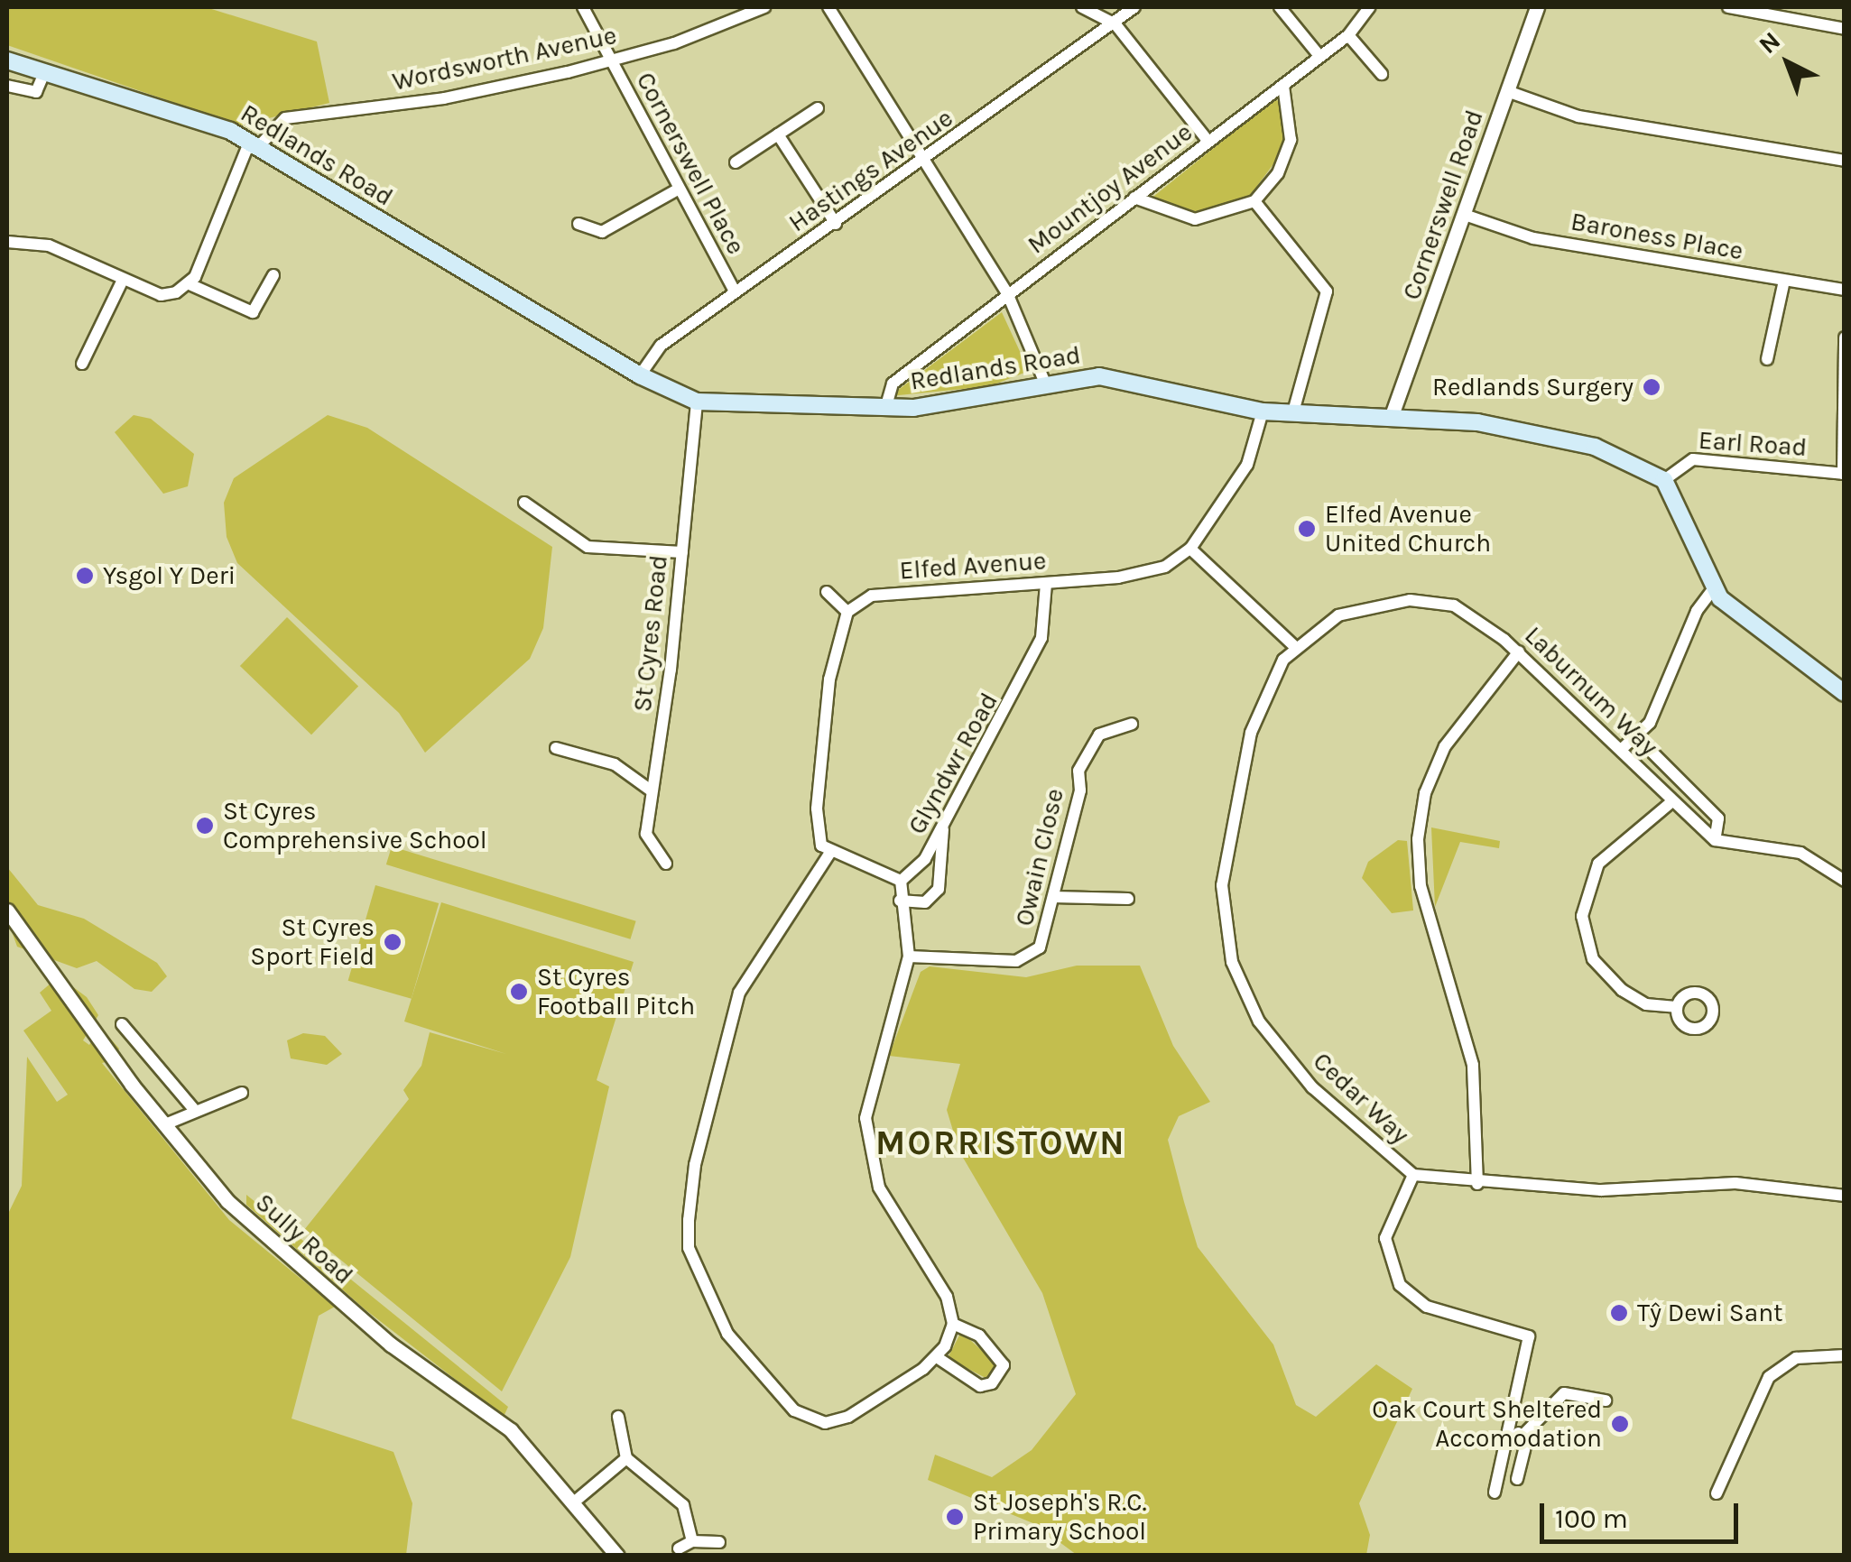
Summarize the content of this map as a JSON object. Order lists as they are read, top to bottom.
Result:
{
  "streets": {
    "main road": ["Redlands Road"],
    "street": [
      "Wordsworth Avenue",
      "Cornerswell Place",
      "Hastings Avenue",
      "Mountjoy Avenue",
      "Cornerswell Road",
      "Baroness Place",
      "Earl Road",
      "Elfed Avenue",
      "St Cyres Road",
      "Laburnum Way",
      "Glyndwr Road",
      "Owain Close",
      "Cedar Way",
      "Sully Road"
    ]
  },
  "crossings": [
    ["Wordsworth Avenue", "Redlands Road"],
    ["Wordsworth Avenue", "Cornerswell Place"],
    ["Redlands Road", "Hastings Avenue"],
    ["Redlands Road", "Mountjoy Avenue"],
    ["Redlands Road", "Cornerswell Road"],
    ["Redlands Road", "Earl Road"],
    ["Redlands Road", "Elfed Avenue"],
    ["Redlands Road", "St Cyres Road"],
    ["Cornerswell Place", "Hastings Avenue"],
    ["Cornerswell Road", "Baroness Place"],
    ["Elfed Avenue", "Glyndwr Road"],
    ["Laburnum Way", "Cedar Way"]
  ],
  "districts": ["MORRISTOWN"],
  "places": [
    "Redlands Surgery",
    "Elfed Avenue United Church",
    "Ysgol Y Deri",
    "St Cyres Comprehensive School",
    "St Cyres Sport Field",
    "St Cyres Football Pitch",
    "Tŷ Dewi Sant",
    "Oak Court Sheltered Accomodation",
    "St Joseph's R.C. Primary School"
  ],
  "scale_bar": "100 m",
  "north": "top left"
}
